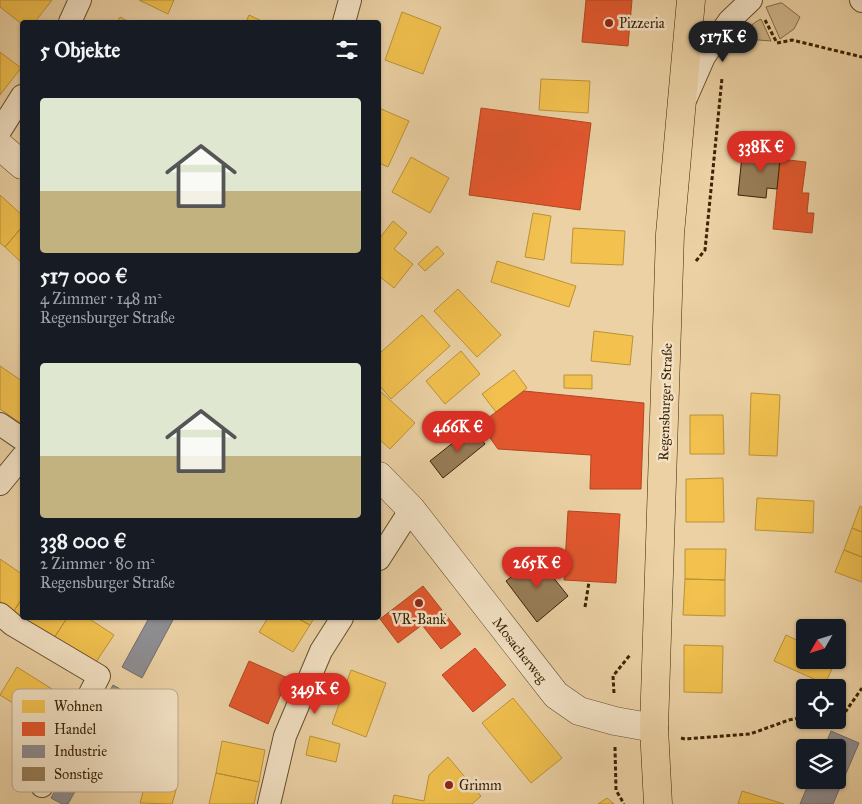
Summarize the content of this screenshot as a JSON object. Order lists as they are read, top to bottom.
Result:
{
  "streets": {
    "main road": ["Regensburger Straße"],
    "street": ["Mosacherweg"]
  },
  "crossings": [
    ["Regensburger Straße", "Mosacherweg"]
  ],
  "places": ["Pizzeria", "VR-Bank", "Grimm"],
  "legend": [
    "Wohnen",
    "Handel",
    "Industrie",
    "Sonstige"
  ],
  "north": "bottom left",
  "page": {
    "heading": "5 Objekte",
    "price": [
      "517K €",
      "338K €",
      "466K €",
      "265K €",
      "349K €"
    ],
    "list": [
      {
        "name": "517 000 €",
        "note": "4 Zimmer · 148 m² · Regensburger Straße"
      },
      {
        "name": "338 000 €",
        "note": "2 Zimmer · 80 m² · Regensburger Straße"
      }
    ]
  }
}
